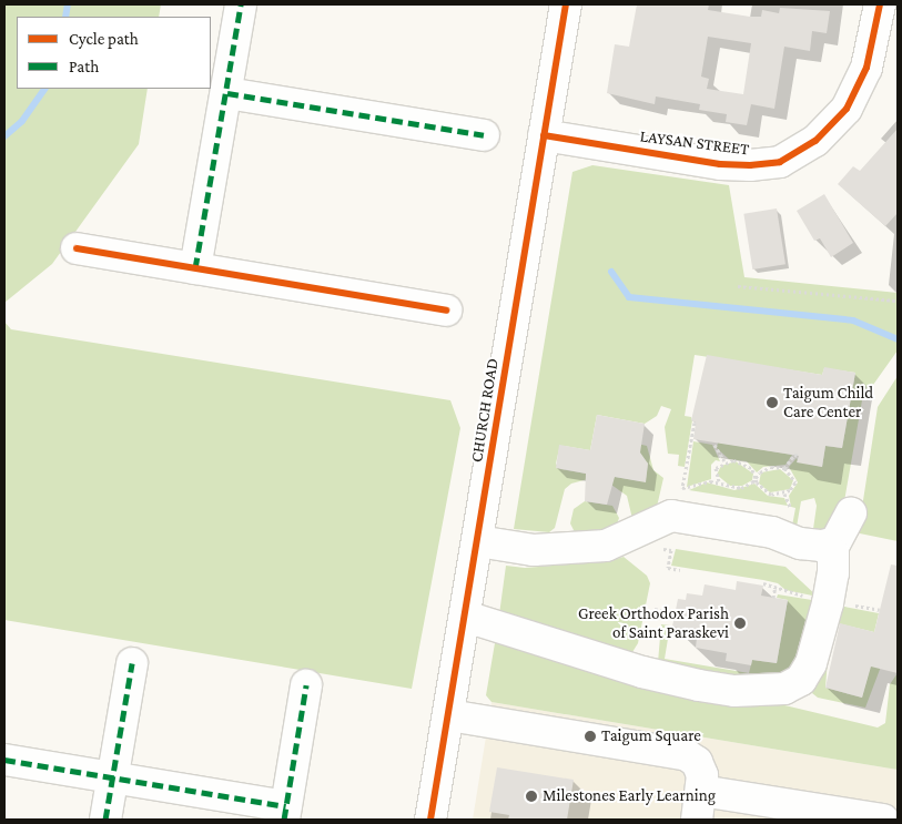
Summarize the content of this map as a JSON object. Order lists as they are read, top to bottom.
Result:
{
  "streets": {
    "street": ["LAYSAN STREET", "CHURCH ROAD"]
  },
  "crossings": [
    ["LAYSAN STREET", "CHURCH ROAD"]
  ],
  "places": [
    "Taigum Child Care Center",
    "Greek Orthodox Parish of Saint Paraskevi",
    "Taigum Square",
    "Milestones Early Learning"
  ],
  "legend": ["Cycle path", "Path"]
}
